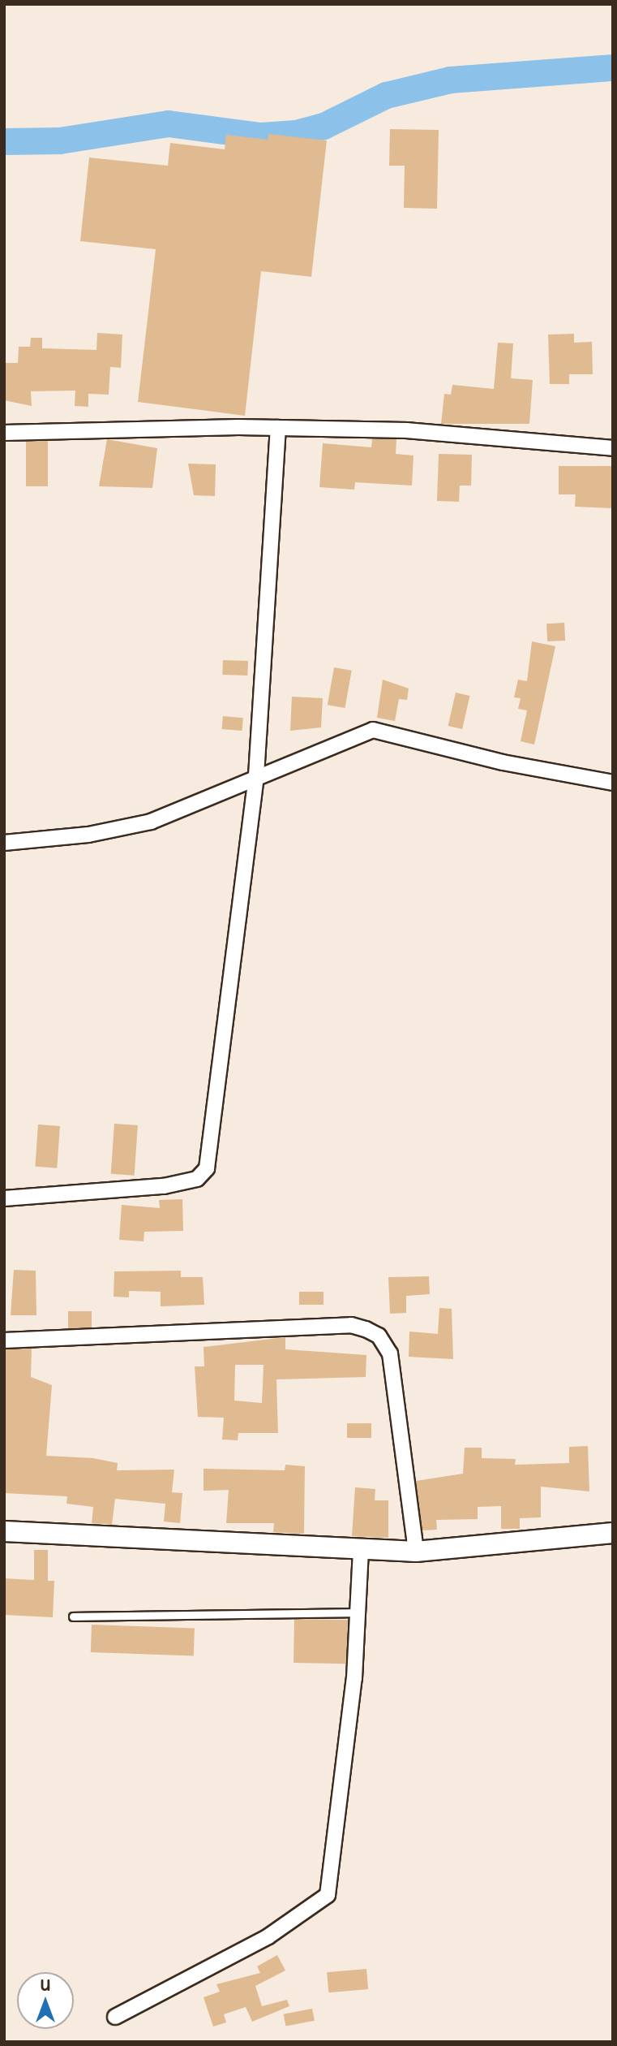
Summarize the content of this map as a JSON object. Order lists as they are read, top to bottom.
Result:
{
  "north": "top"
}
